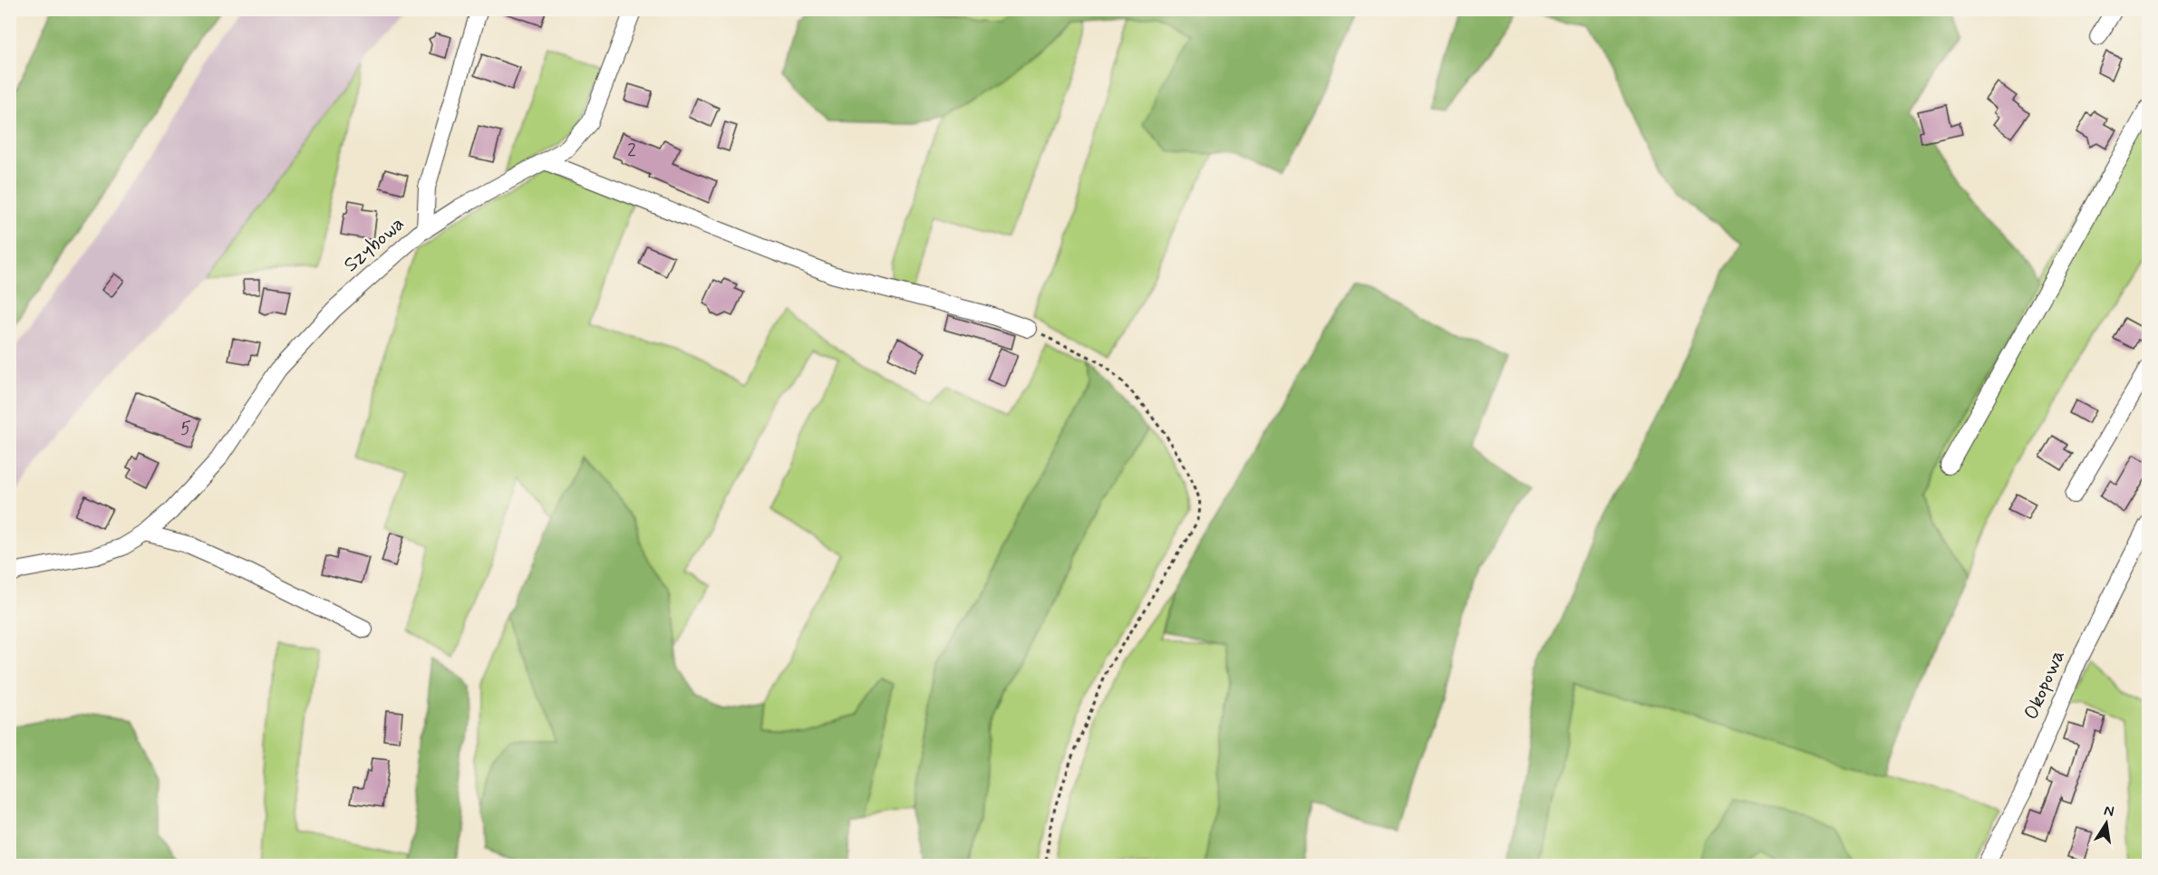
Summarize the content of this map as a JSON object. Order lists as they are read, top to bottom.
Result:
{
  "streets": {
    "street": ["Szybowa", "Okopowa"]
  },
  "house_numbers": ["2", "5"],
  "north": "top"
}
